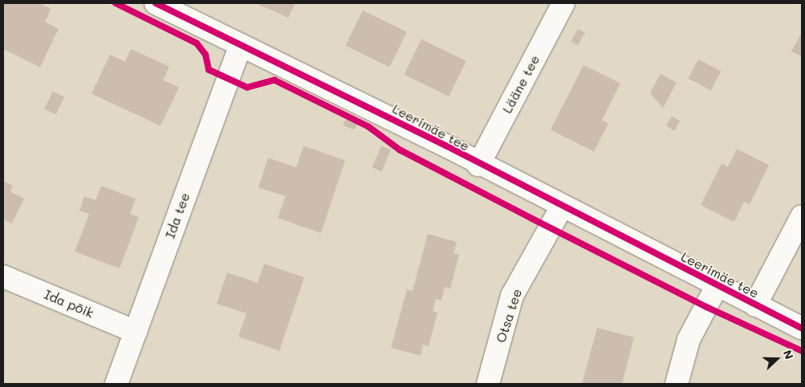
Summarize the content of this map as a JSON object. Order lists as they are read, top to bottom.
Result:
{
  "streets": {
    "street": [
      "Lääne tee",
      "Leerimäe tee",
      "Ida tee",
      "Ida põik",
      "Otsa tee"
    ]
  },
  "crossings": [
    ["Lääne tee", "Leerimäe tee"],
    ["Leerimäe tee", "Ida tee"],
    ["Leerimäe tee", "Otsa tee"],
    ["Ida tee", "Ida põik"]
  ],
  "north": "right"
}
